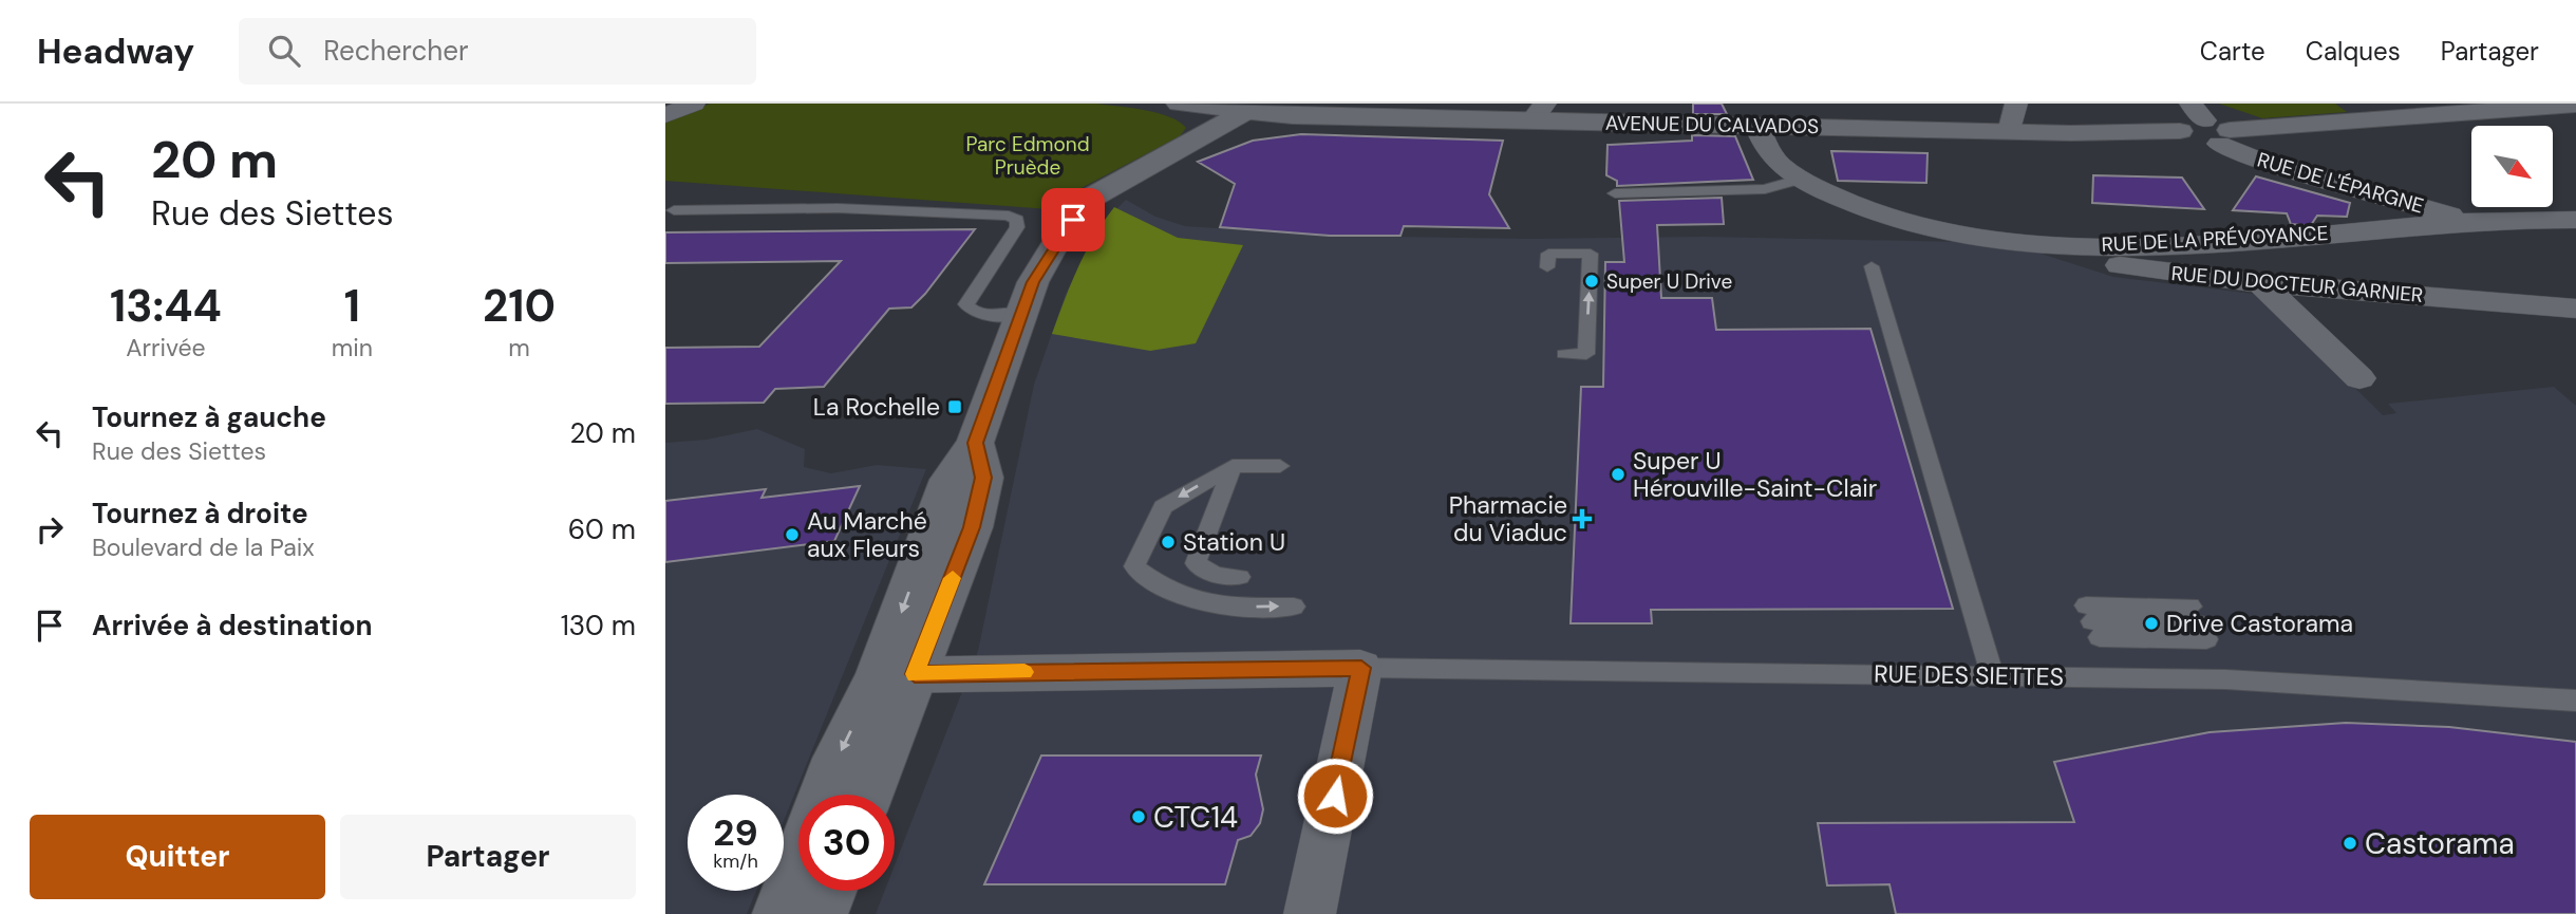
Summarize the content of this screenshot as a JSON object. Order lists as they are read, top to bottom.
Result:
{
  "streets": {
    "street": [
      "AVENUE DU CALVADOS",
      "RUE DE L'ÉPARGNE",
      "RUE DE LA PRÉVOYANCE",
      "RUE DU DOCTEUR GARNIER",
      "RUE DES SIETTES"
    ]
  },
  "crossings": [
    ["AVENUE DU CALVADOS", "RUE DE L'ÉPARGNE"],
    ["AVENUE DU CALVADOS", "RUE DE LA PRÉVOYANCE"],
    ["RUE DE L'ÉPARGNE", "RUE DE LA PRÉVOYANCE"],
    ["RUE DE LA PRÉVOYANCE", "RUE DU DOCTEUR GARNIER"]
  ],
  "parks": ["Parc Edmond Pruède"],
  "places": {
    "other": [
      "Super U Drive",
      "Super U Hérouville-Saint-Clair",
      "Au Marché aux Fleurs",
      "Station U",
      "Drive Castorama",
      "CTC14",
      "Castorama"
    ],
    "transit": ["La Rochelle"],
    "health": ["Pharmacie du Viaduc"]
  },
  "north": "bottom right",
  "page": {
    "header": "Headway",
    "search": "Rechercher",
    "nav": ["Carte", "Calques", "Partager"],
    "turn": ["20 m", "Rue des Siettes"],
    "eta": [
      "13:44",
      "Arrivée",
      "1",
      "min",
      "210",
      "m"
    ],
    "list": [
      {
        "name": "Tournez à gauche",
        "note": "Rue des Siettes",
        "value": "20 m"
      },
      {
        "name": "Tournez à droite",
        "note": "Boulevard de la Paix",
        "value": "60 m"
      },
      {
        "name": "Arrivée à destination",
        "value": "130 m"
      }
    ],
    "speed": "29 km/h",
    "limit": "30",
    "buttons": ["Quitter", "Partager"]
  }
}
